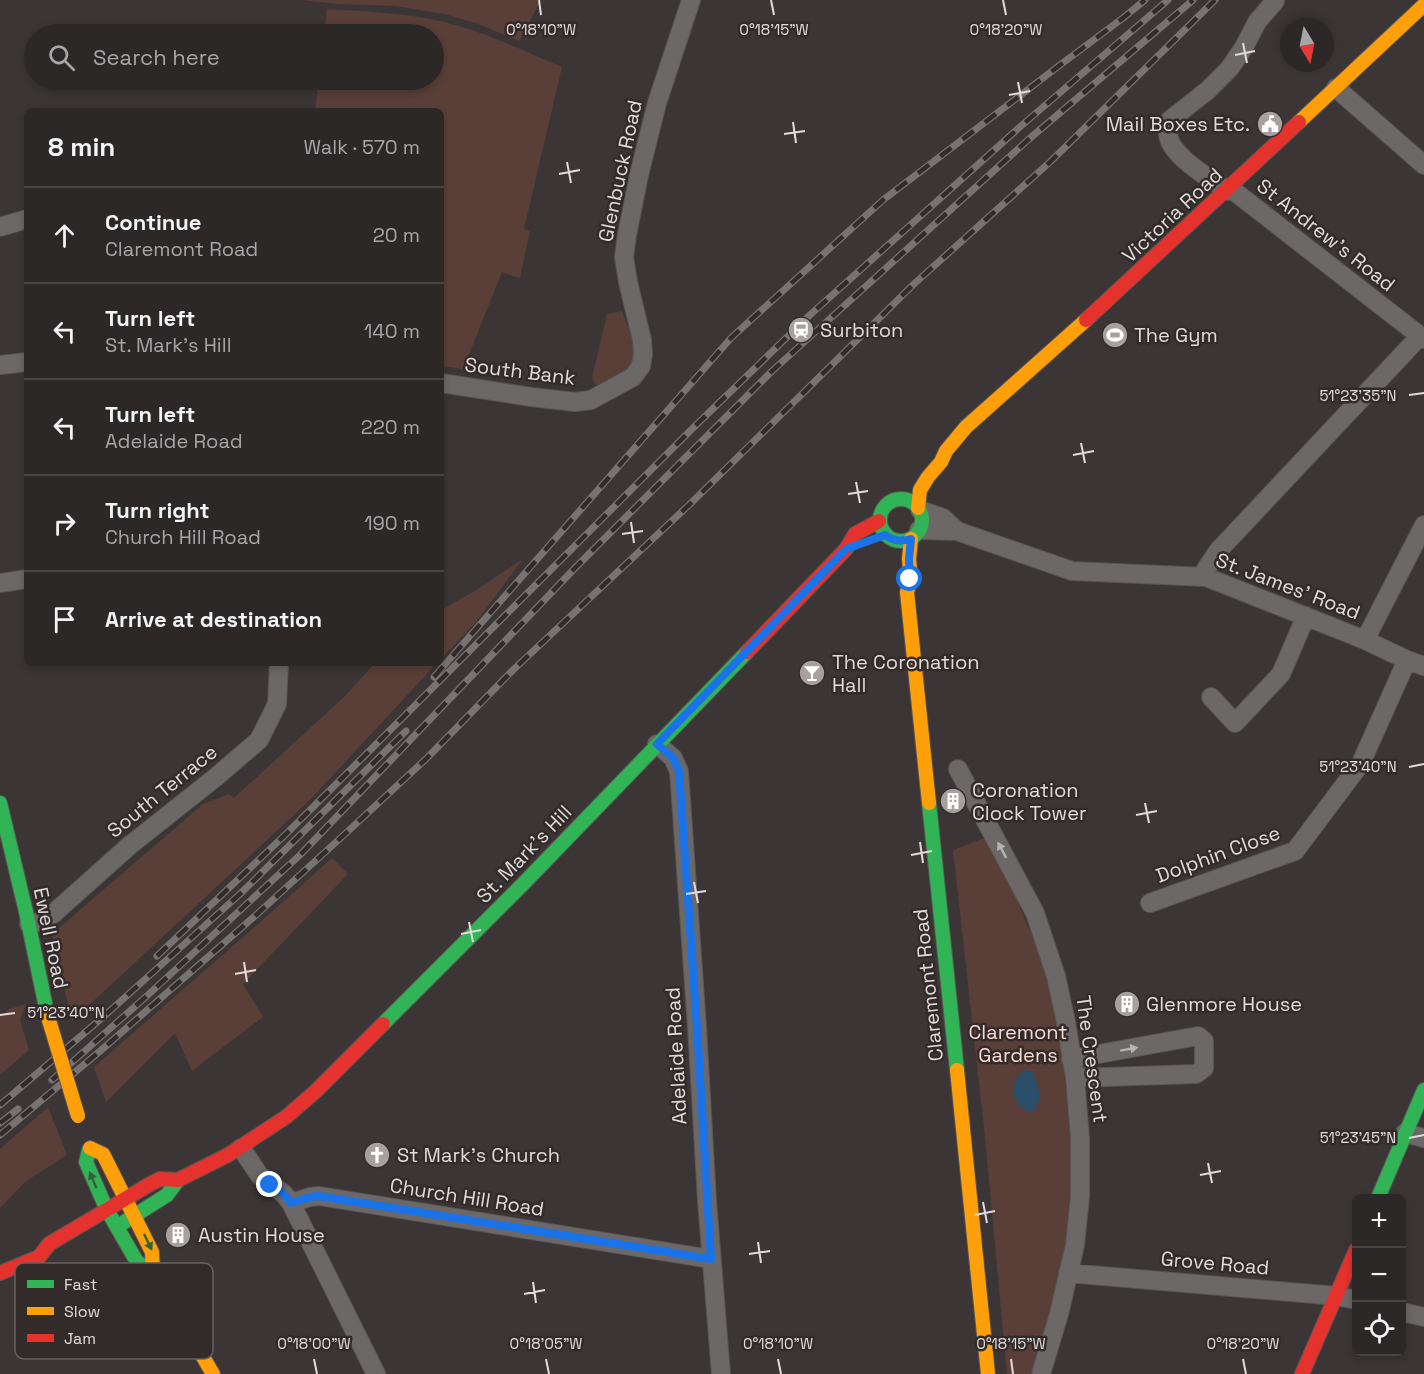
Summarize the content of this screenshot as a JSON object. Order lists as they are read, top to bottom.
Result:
{
  "streets": {
    "main road": [
      "Victoria Road",
      "St. Mark's Hill",
      "Ewell Road",
      "Claremont Road"
    ],
    "street": [
      "Glenbuck Road",
      "St Andrew's Road",
      "South Bank",
      "St. James' Road",
      "South Terrace",
      "Dolphin Close",
      "Adelaide Road",
      "The Crescent",
      "Church Hill Road",
      "Grove Road"
    ]
  },
  "crossings": [
    ["Glenbuck Road", "South Bank"],
    ["Victoria Road", "St Andrew's Road"],
    ["Victoria Road", "St. James' Road"],
    ["Victoria Road", "St. Mark's Hill"],
    ["Victoria Road", "Claremont Road"],
    ["St. James' Road", "St. Mark's Hill"],
    ["St. James' Road", "Dolphin Close"],
    ["St. James' Road", "Claremont Road"],
    ["South Terrace", "Ewell Road"],
    ["St. Mark's Hill", "Ewell Road"],
    ["St. Mark's Hill", "Claremont Road"],
    ["St. Mark's Hill", "Adelaide Road"],
    ["Adelaide Road", "Church Hill Road"],
    ["The Crescent", "Grove Road"]
  ],
  "one_way": ["The Crescent"],
  "parks": ["Claremont Gardens"],
  "places": {
    "public building": ["Mail Boxes Etc."],
    "station": ["Surbiton"],
    "sports": ["The Gym"],
    "bar": ["The Coronation Hall"],
    "building": ["Coronation Clock Tower", "Glenmore House", "Austin House"],
    "church": ["St Mark's Church"]
  },
  "legend": ["Fast", "Slow", "Jam"],
  "north": "bottom",
  "page": {
    "search": "Search here",
    "heading": ["8 min", "Walk · 570 m"],
    "list": [
      ["Continue", "Claremont Road", "20 m"],
      ["Turn left", "St. Mark's Hill", "140 m"],
      ["Turn left", "Adelaide Road", "220 m"],
      ["Turn right", "Church Hill Road", "190 m"],
      "Arrive at destination"
    ],
    "map_buttons": ["+", "−"]
  },
  "coordinates": [
    "0°18'10\"W",
    "0°18'15\"W",
    "0°18'20\"W",
    "51°23'35\"N",
    "51°23'40\"N",
    "51°23'45\"N",
    "0°18'00\"W",
    "0°18'05\"W"
  ]
}
